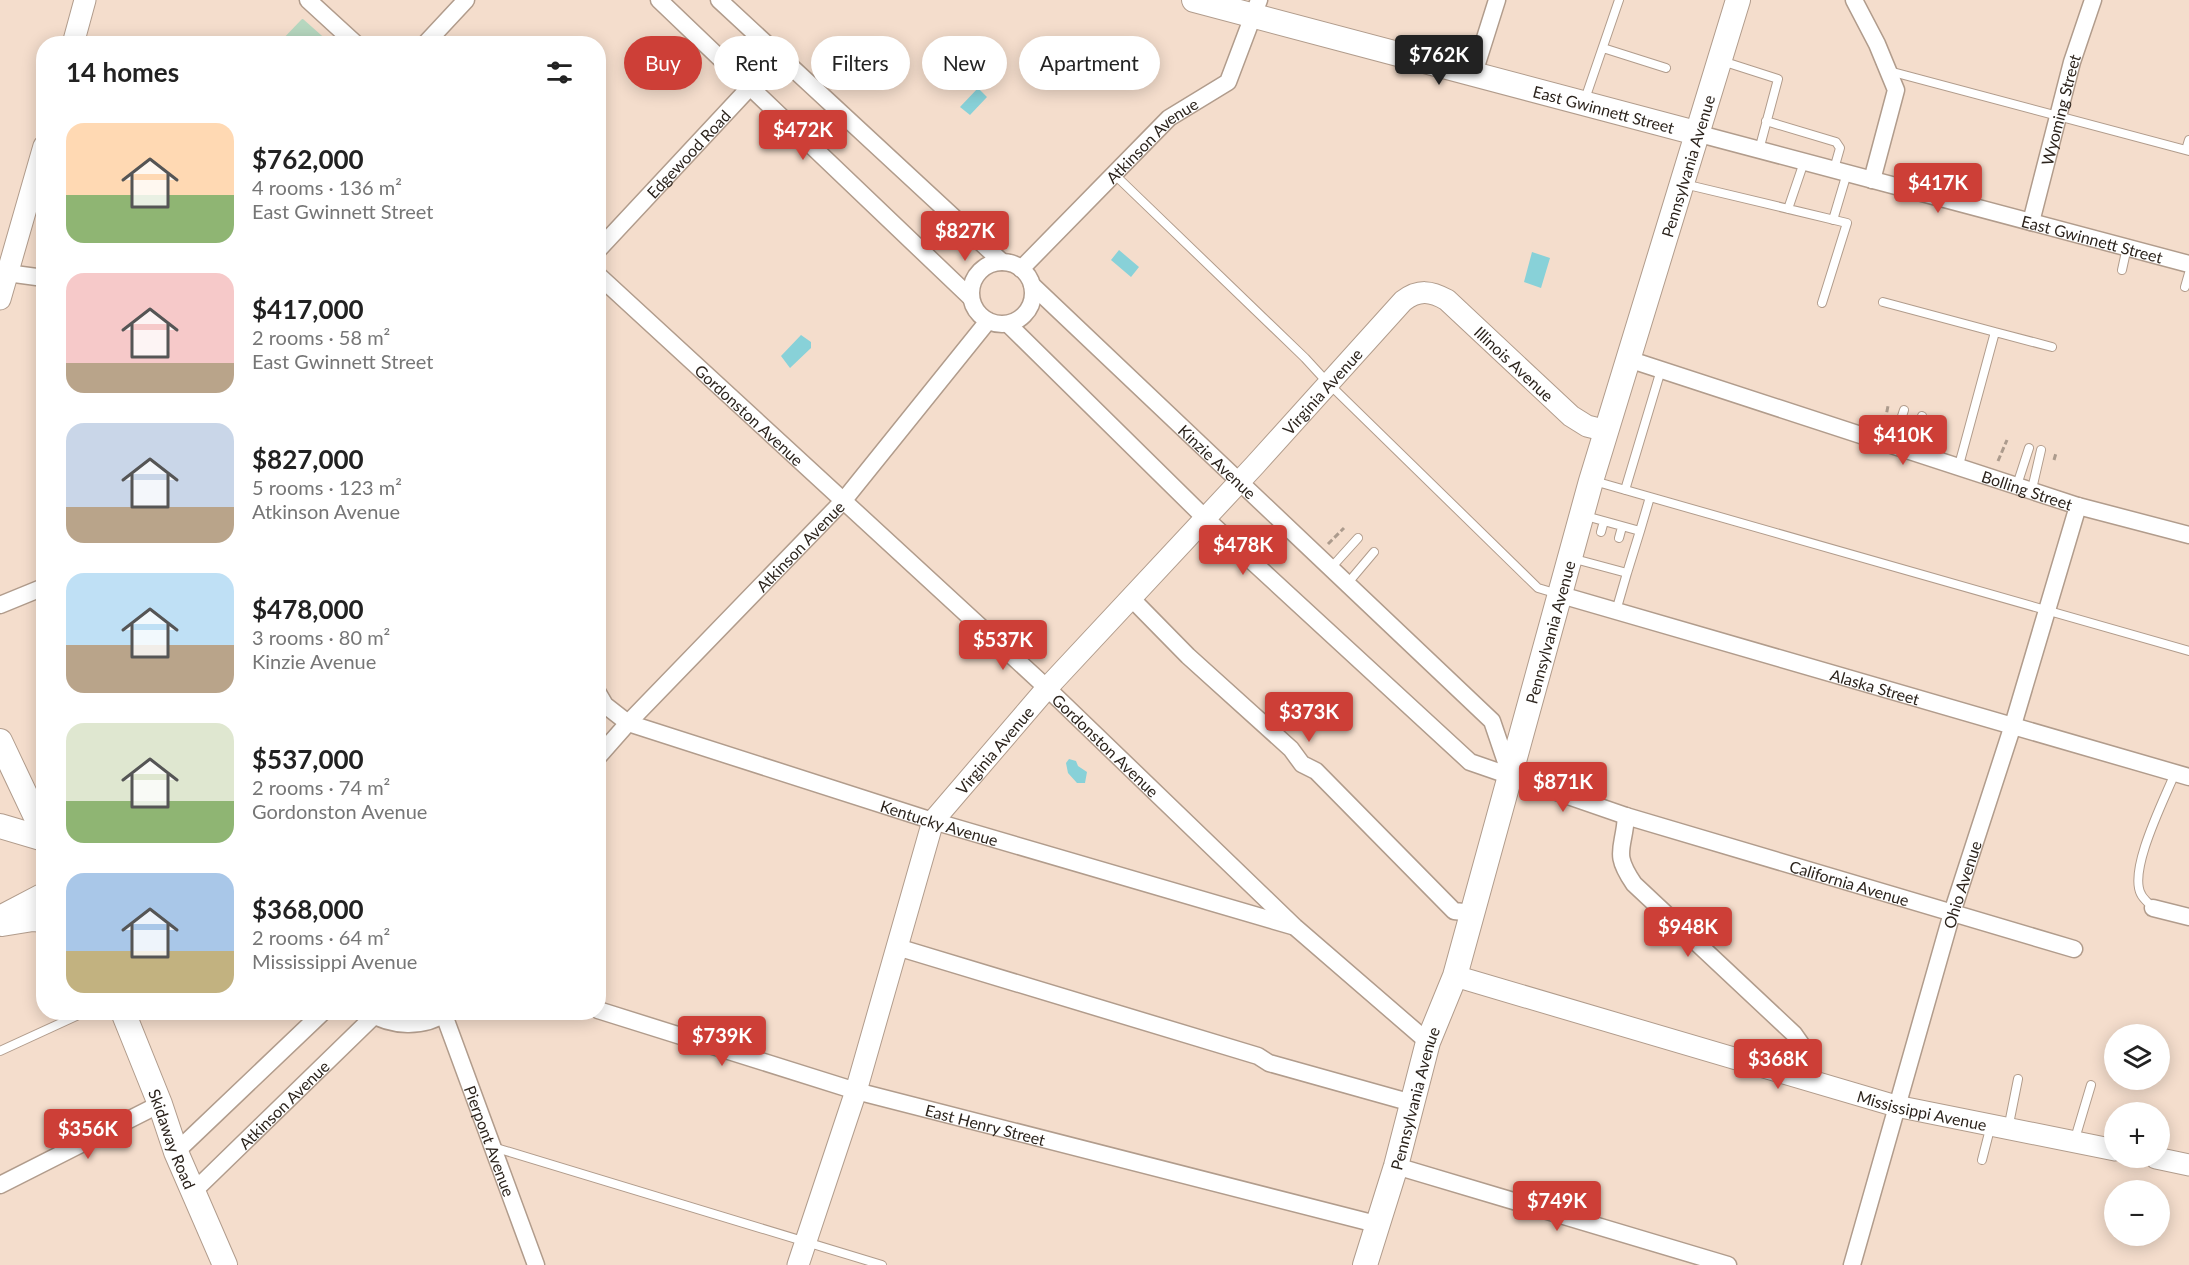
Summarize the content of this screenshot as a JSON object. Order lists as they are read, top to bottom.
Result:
{
  "streets": {
    "main road": ["East Gwinnett Street", "Pennsylvania Avenue", "Skidaway Road"],
    "street": [
      "Wyoming Street",
      "Atkinson Avenue",
      "Edgewood Road",
      "Illinois Avenue",
      "Virginia Avenue",
      "Gordonston Avenue",
      "Kinzie Avenue",
      "Bolling Street",
      "Alaska Street",
      "Kentucky Avenue",
      "California Avenue",
      "Ohio Avenue",
      "Mississippi Avenue",
      "East Henry Street",
      "Pierpont Avenue"
    ]
  },
  "crossings": [
    ["East Gwinnett Street", "Wyoming Street"],
    ["East Gwinnett Street", "Atkinson Avenue"],
    ["East Gwinnett Street", "Pennsylvania Avenue"],
    ["Atkinson Avenue", "Gordonston Avenue"],
    ["Atkinson Avenue", "Kinzie Avenue"],
    ["Atkinson Avenue", "Kentucky Avenue"],
    ["Atkinson Avenue", "Skidaway Road"],
    ["Pennsylvania Avenue", "Illinois Avenue"],
    ["Pennsylvania Avenue", "Gordonston Avenue"],
    ["Pennsylvania Avenue", "Kinzie Avenue"],
    ["Pennsylvania Avenue", "Bolling Street"],
    ["Pennsylvania Avenue", "Alaska Street"],
    ["Pennsylvania Avenue", "Mississippi Avenue"],
    ["Pennsylvania Avenue", "East Henry Street"],
    ["Illinois Avenue", "Virginia Avenue"],
    ["Virginia Avenue", "Gordonston Avenue"],
    ["Virginia Avenue", "Kinzie Avenue"],
    ["Virginia Avenue", "Kentucky Avenue"],
    ["Virginia Avenue", "East Henry Street"],
    ["Gordonston Avenue", "Kentucky Avenue"],
    ["Bolling Street", "Ohio Avenue"],
    ["Alaska Street", "Ohio Avenue"],
    ["California Avenue", "Ohio Avenue"],
    ["Ohio Avenue", "Mississippi Avenue"]
  ],
  "page": {
    "price": [
      "$762K",
      "$472K",
      "$417K",
      "$827K",
      "$410K",
      "$478K",
      "$537K",
      "$373K",
      "$871K",
      "$948K",
      "$739K",
      "$368K",
      "$356K",
      "$749K"
    ],
    "chip": [
      "Buy",
      "Rent",
      "Filters",
      "New",
      "Apartment"
    ],
    "heading": "14 homes",
    "list": [
      {
        "name": "$762,000",
        "note": "4 rooms · 136 m² · East Gwinnett Street"
      },
      {
        "name": "$417,000",
        "note": "2 rooms · 58 m² · East Gwinnett Street"
      },
      {
        "name": "$827,000",
        "note": "5 rooms · 123 m² · Atkinson Avenue"
      },
      {
        "name": "$478,000",
        "note": "3 rooms · 80 m² · Kinzie Avenue"
      },
      {
        "name": "$537,000",
        "note": "2 rooms · 74 m² · Gordonston Avenue"
      },
      {
        "name": "$368,000",
        "note": "2 rooms · 64 m² · Mississippi Avenue"
      }
    ],
    "map_buttons": ["+", "−"]
  }
}
